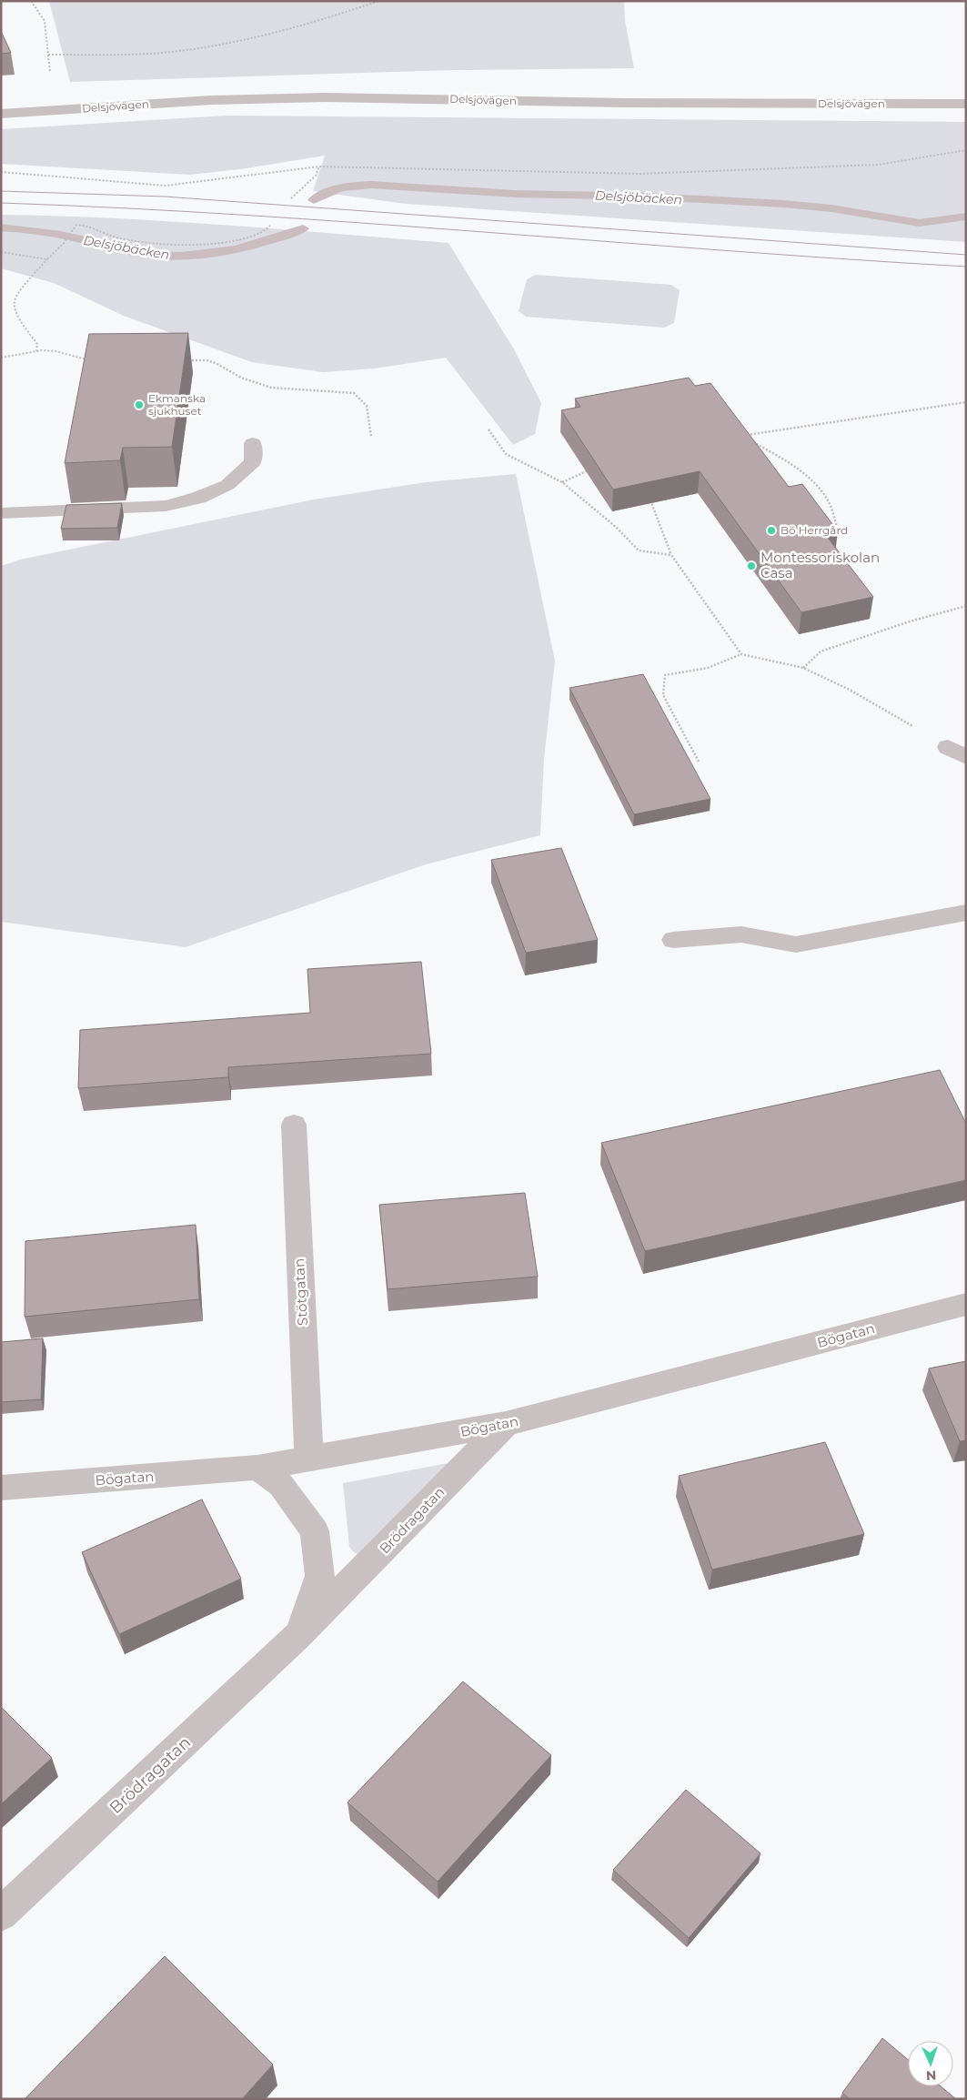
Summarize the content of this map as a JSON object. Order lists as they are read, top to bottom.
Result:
{
  "streets": {
    "street": [
      "Delsjövägen",
      "Stötgatan",
      "Bögatan",
      "Brödragatan"
    ]
  },
  "crossings": [
    ["Stötgatan", "Bögatan"],
    ["Bögatan", "Brödragatan"]
  ],
  "water": ["Delsjöbäcken"],
  "places": ["Ekmanska sjukhuset", "Bö Herrgård", "Montessoriskolan Casa"],
  "north": "bottom"
}
